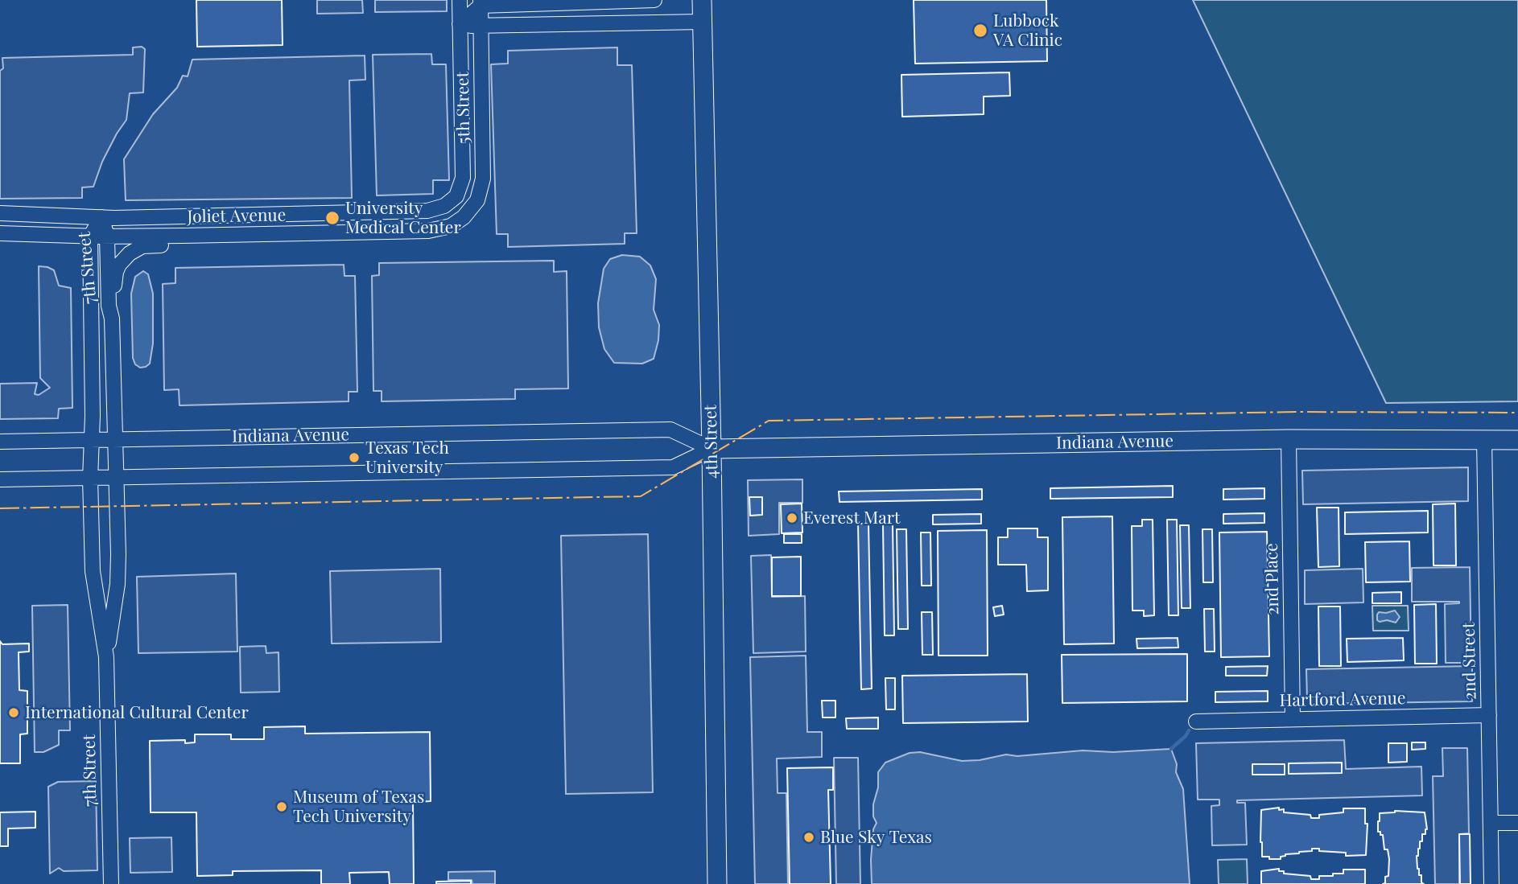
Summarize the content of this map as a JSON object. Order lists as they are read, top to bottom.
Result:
{
  "streets": {
    "main road": ["Indiana Avenue", "4th Street"],
    "street": [
      "5th Street",
      "Joliet Avenue",
      "7th Street",
      "2nd Place",
      "2nd Street",
      "Hartford Avenue"
    ]
  },
  "crossings": [
    ["5th Street", "Joliet Avenue"],
    ["Joliet Avenue", "7th Street"],
    ["7th Street", "Indiana Avenue"],
    ["Indiana Avenue", "4th Street"],
    ["Indiana Avenue", "2nd Place"],
    ["Indiana Avenue", "2nd Street"],
    ["2nd Place", "Hartford Avenue"],
    ["2nd Street", "Hartford Avenue"]
  ],
  "places": [
    "Lubbock VA Clinic",
    "University Medical Center",
    "Texas Tech University",
    "Everest Mart",
    "International Cultural Center",
    "Museum of Texas Tech University",
    "Blue Sky Texas"
  ]
}
